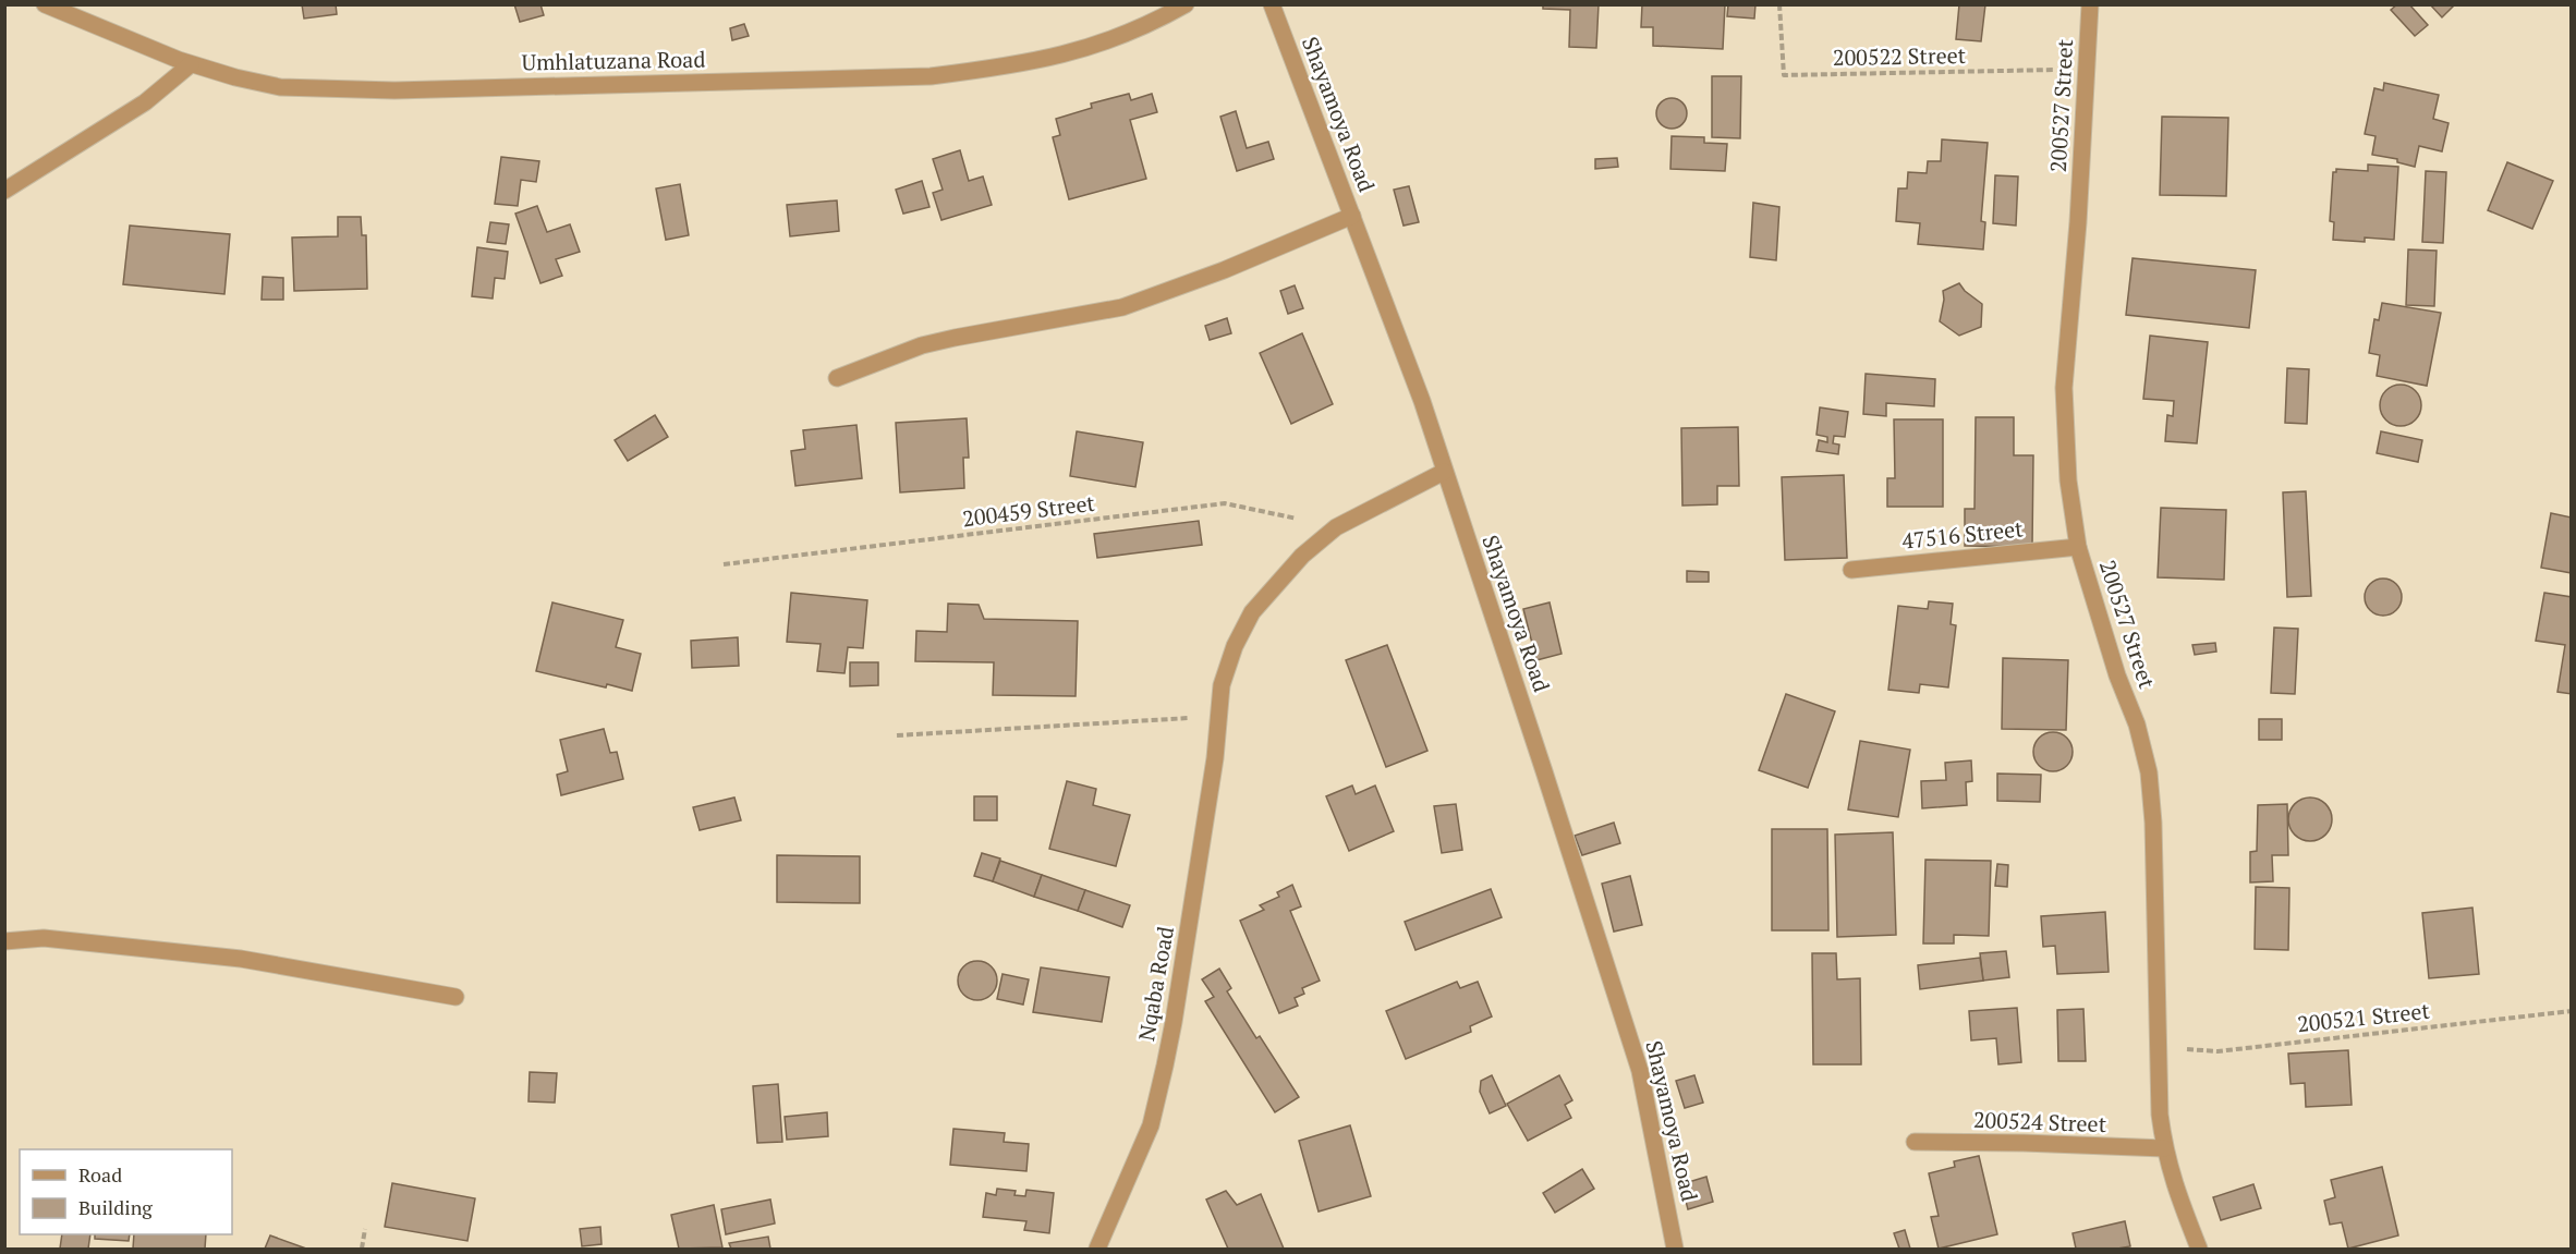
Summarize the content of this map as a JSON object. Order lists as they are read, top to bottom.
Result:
{
  "streets": {
    "street": [
      "Umhlatuzana Road",
      "200527 Street",
      "Shayamoya Road",
      "47516 Street",
      "Nqaba Road",
      "200524 Street"
    ],
    "path": ["200522 Street", "200459 Street", "200521 Street"]
  },
  "crossings": [
    ["200522 Street", "200527 Street"],
    ["200527 Street", "47516 Street"],
    ["200527 Street", "200521 Street"],
    ["200527 Street", "200524 Street"],
    ["Shayamoya Road", "Nqaba Road"],
    ["200459 Street", "Nqaba Road"]
  ],
  "legend": ["Road", "Building"]
}
